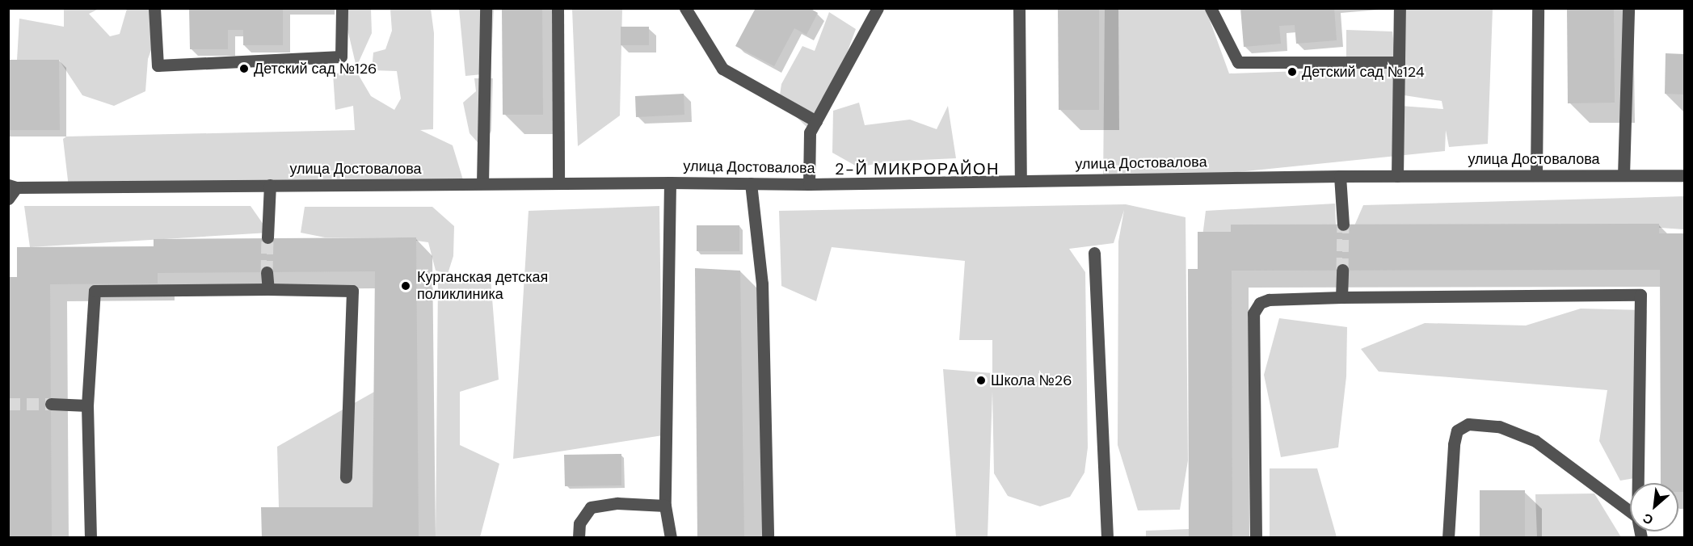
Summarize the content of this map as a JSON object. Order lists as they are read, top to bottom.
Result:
{
  "streets": {
    "street": ["улица Достовалова"]
  },
  "districts": ["2-Й МИКРОРАЙОН"],
  "places": [
    "Детский сад №126",
    "Детский сад №124",
    "Курганская детская поликлиника",
    "Школа №26"
  ],
  "north": "bottom left"
}
